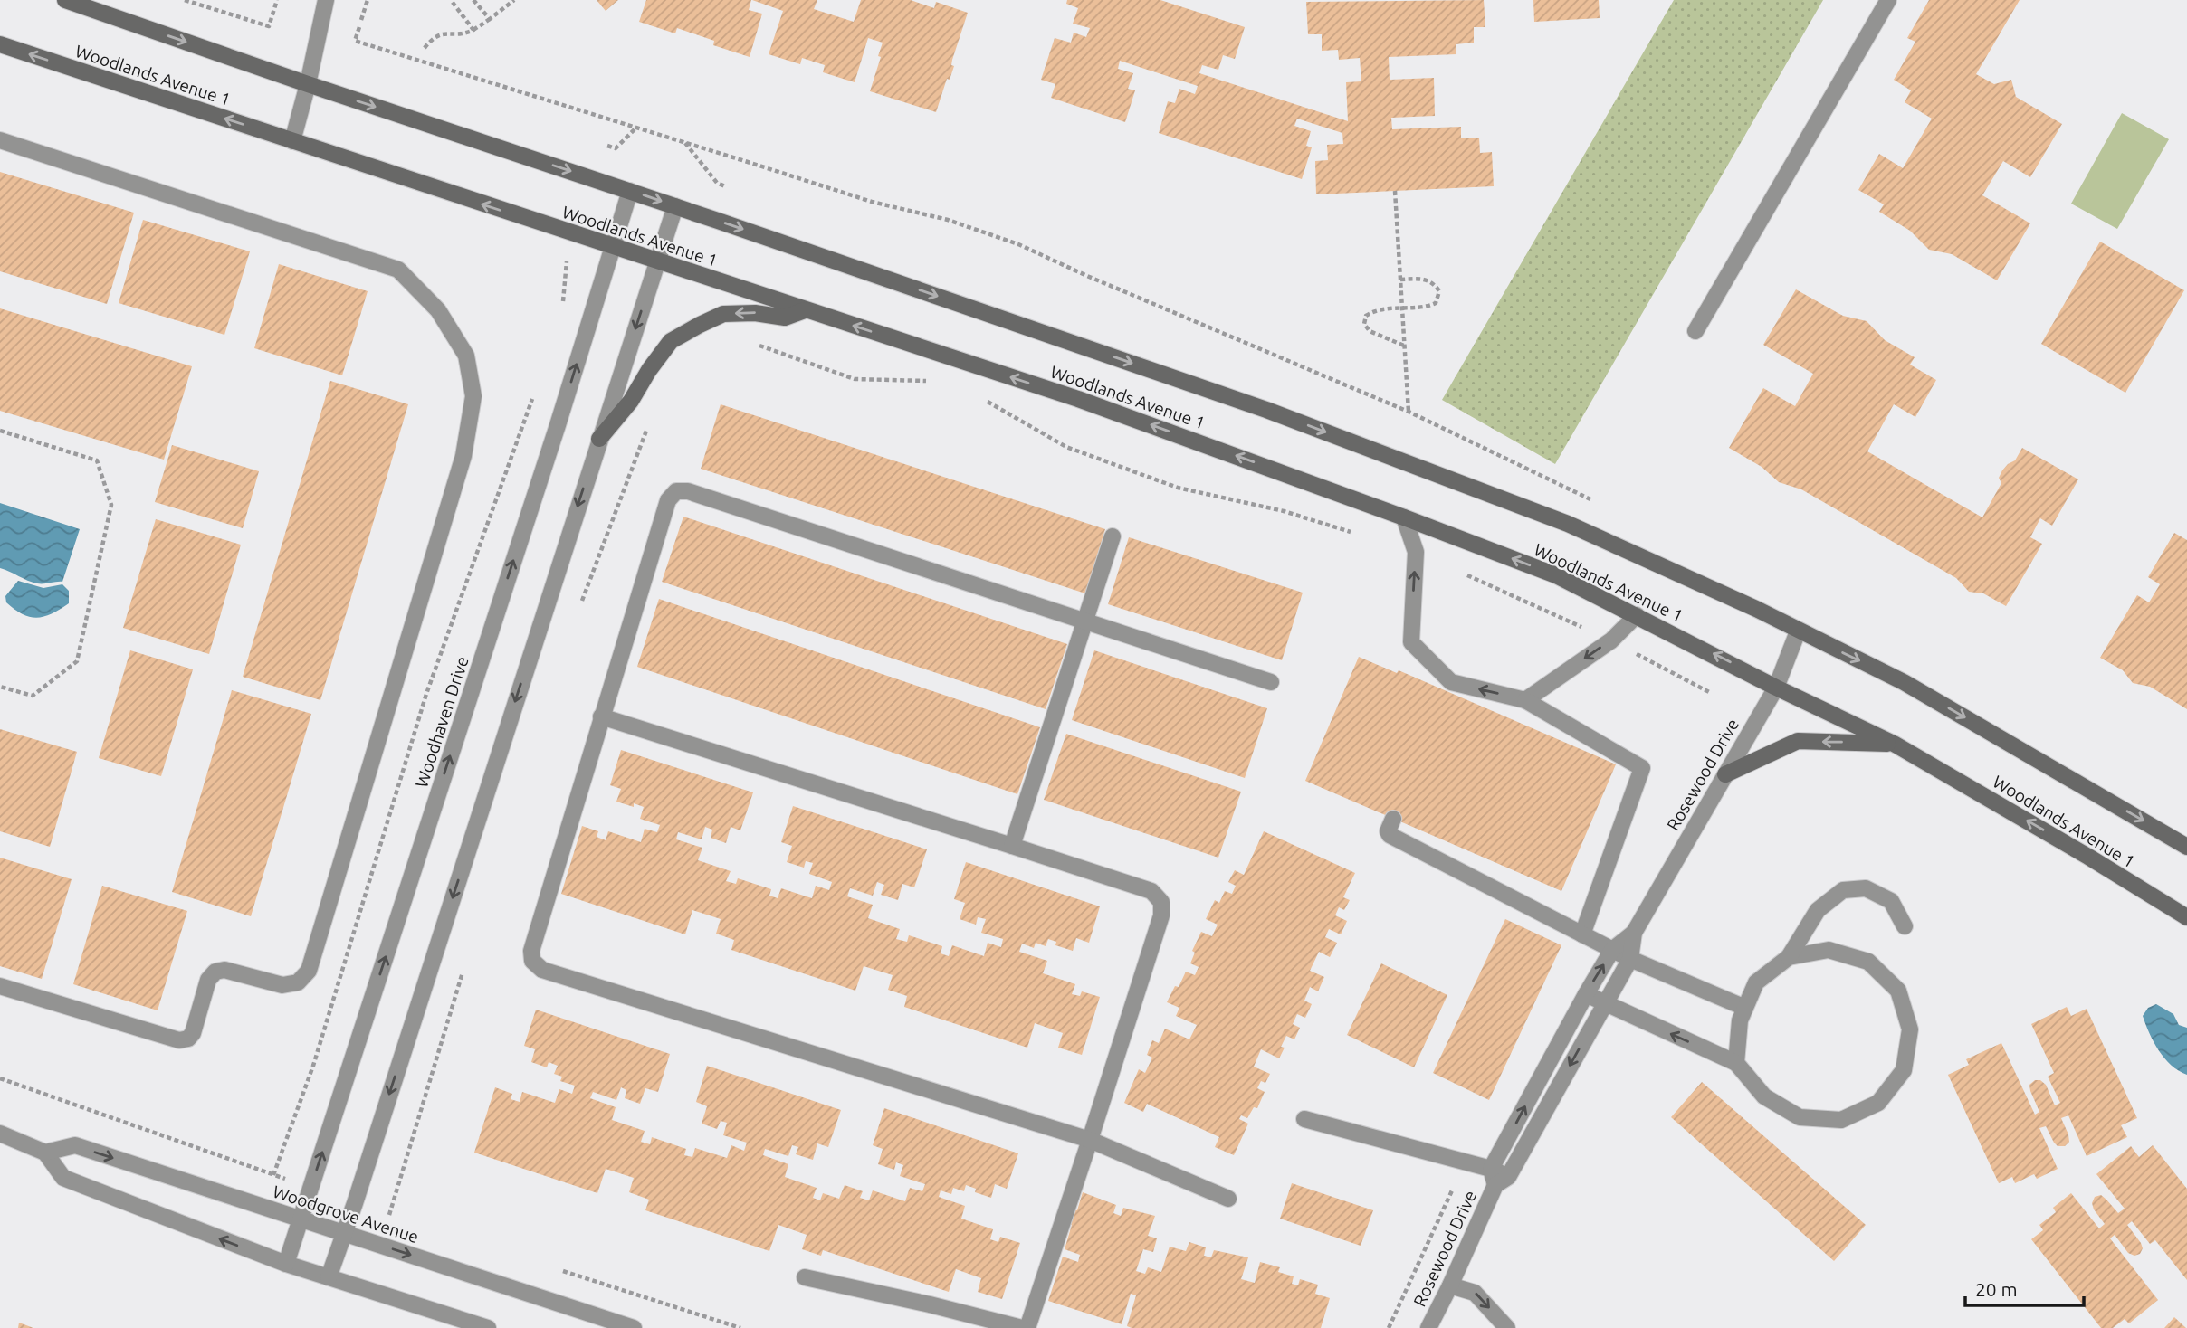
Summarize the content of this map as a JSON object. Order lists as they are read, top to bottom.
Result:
{
  "streets": {
    "main road": ["Woodlands Avenue 1"],
    "street": ["Woodhaven Drive", "Rosewood Drive", "Woodgrove Avenue"]
  },
  "crossings": [
    ["Woodlands Avenue 1", "Woodhaven Drive"],
    ["Woodlands Avenue 1", "Rosewood Drive"],
    ["Woodhaven Drive", "Woodgrove Avenue"]
  ],
  "scale_bar": "20 m"
}
